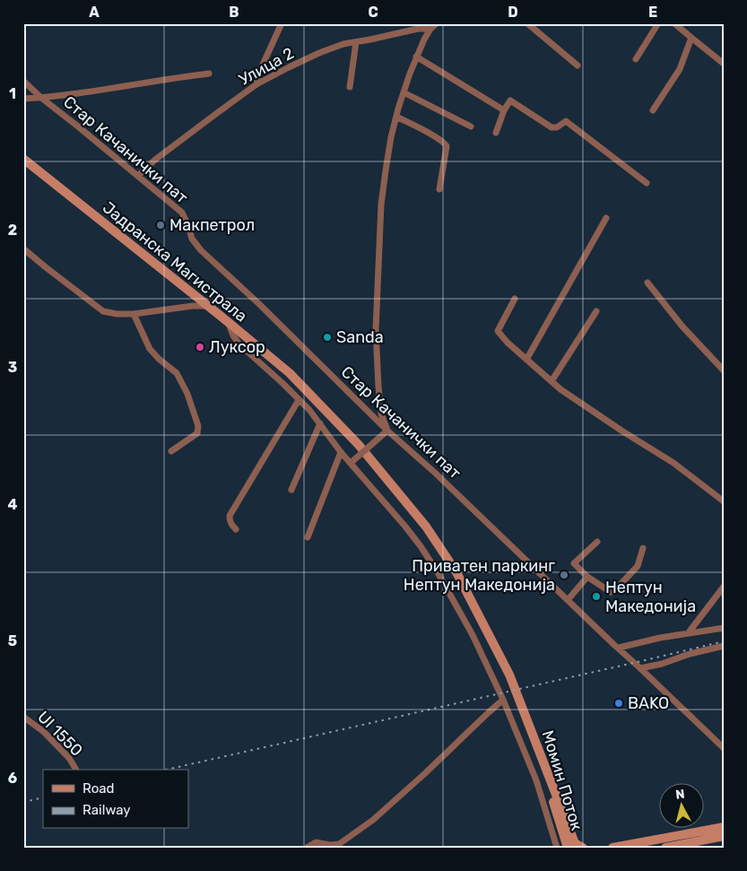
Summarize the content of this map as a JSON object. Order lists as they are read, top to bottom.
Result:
{
  "streets": {
    "street": [
      "Улица 2",
      "Стар Качанички пат",
      "Јадранска Магистрала",
      "Ul 1550",
      "Момин Поток"
    ]
  },
  "crossings": [
    ["Улица 2", "Стар Качанички пат"],
    ["Јадранска Магистрала", "Момин Поток"]
  ],
  "places": [
    "Макпетрол",
    "Sanda",
    "Луксор",
    "Приватен паркинг Нептун Македонија",
    "Нептун Македонија",
    "BAKO"
  ],
  "legend": ["Road", "Railway"],
  "north": "top",
  "grid": {
    "columns": [
      "A",
      "B",
      "C",
      "D",
      "E"
    ],
    "rows": [
      "1",
      "2",
      "3",
      "4",
      "5",
      "6"
    ]
  }
}
